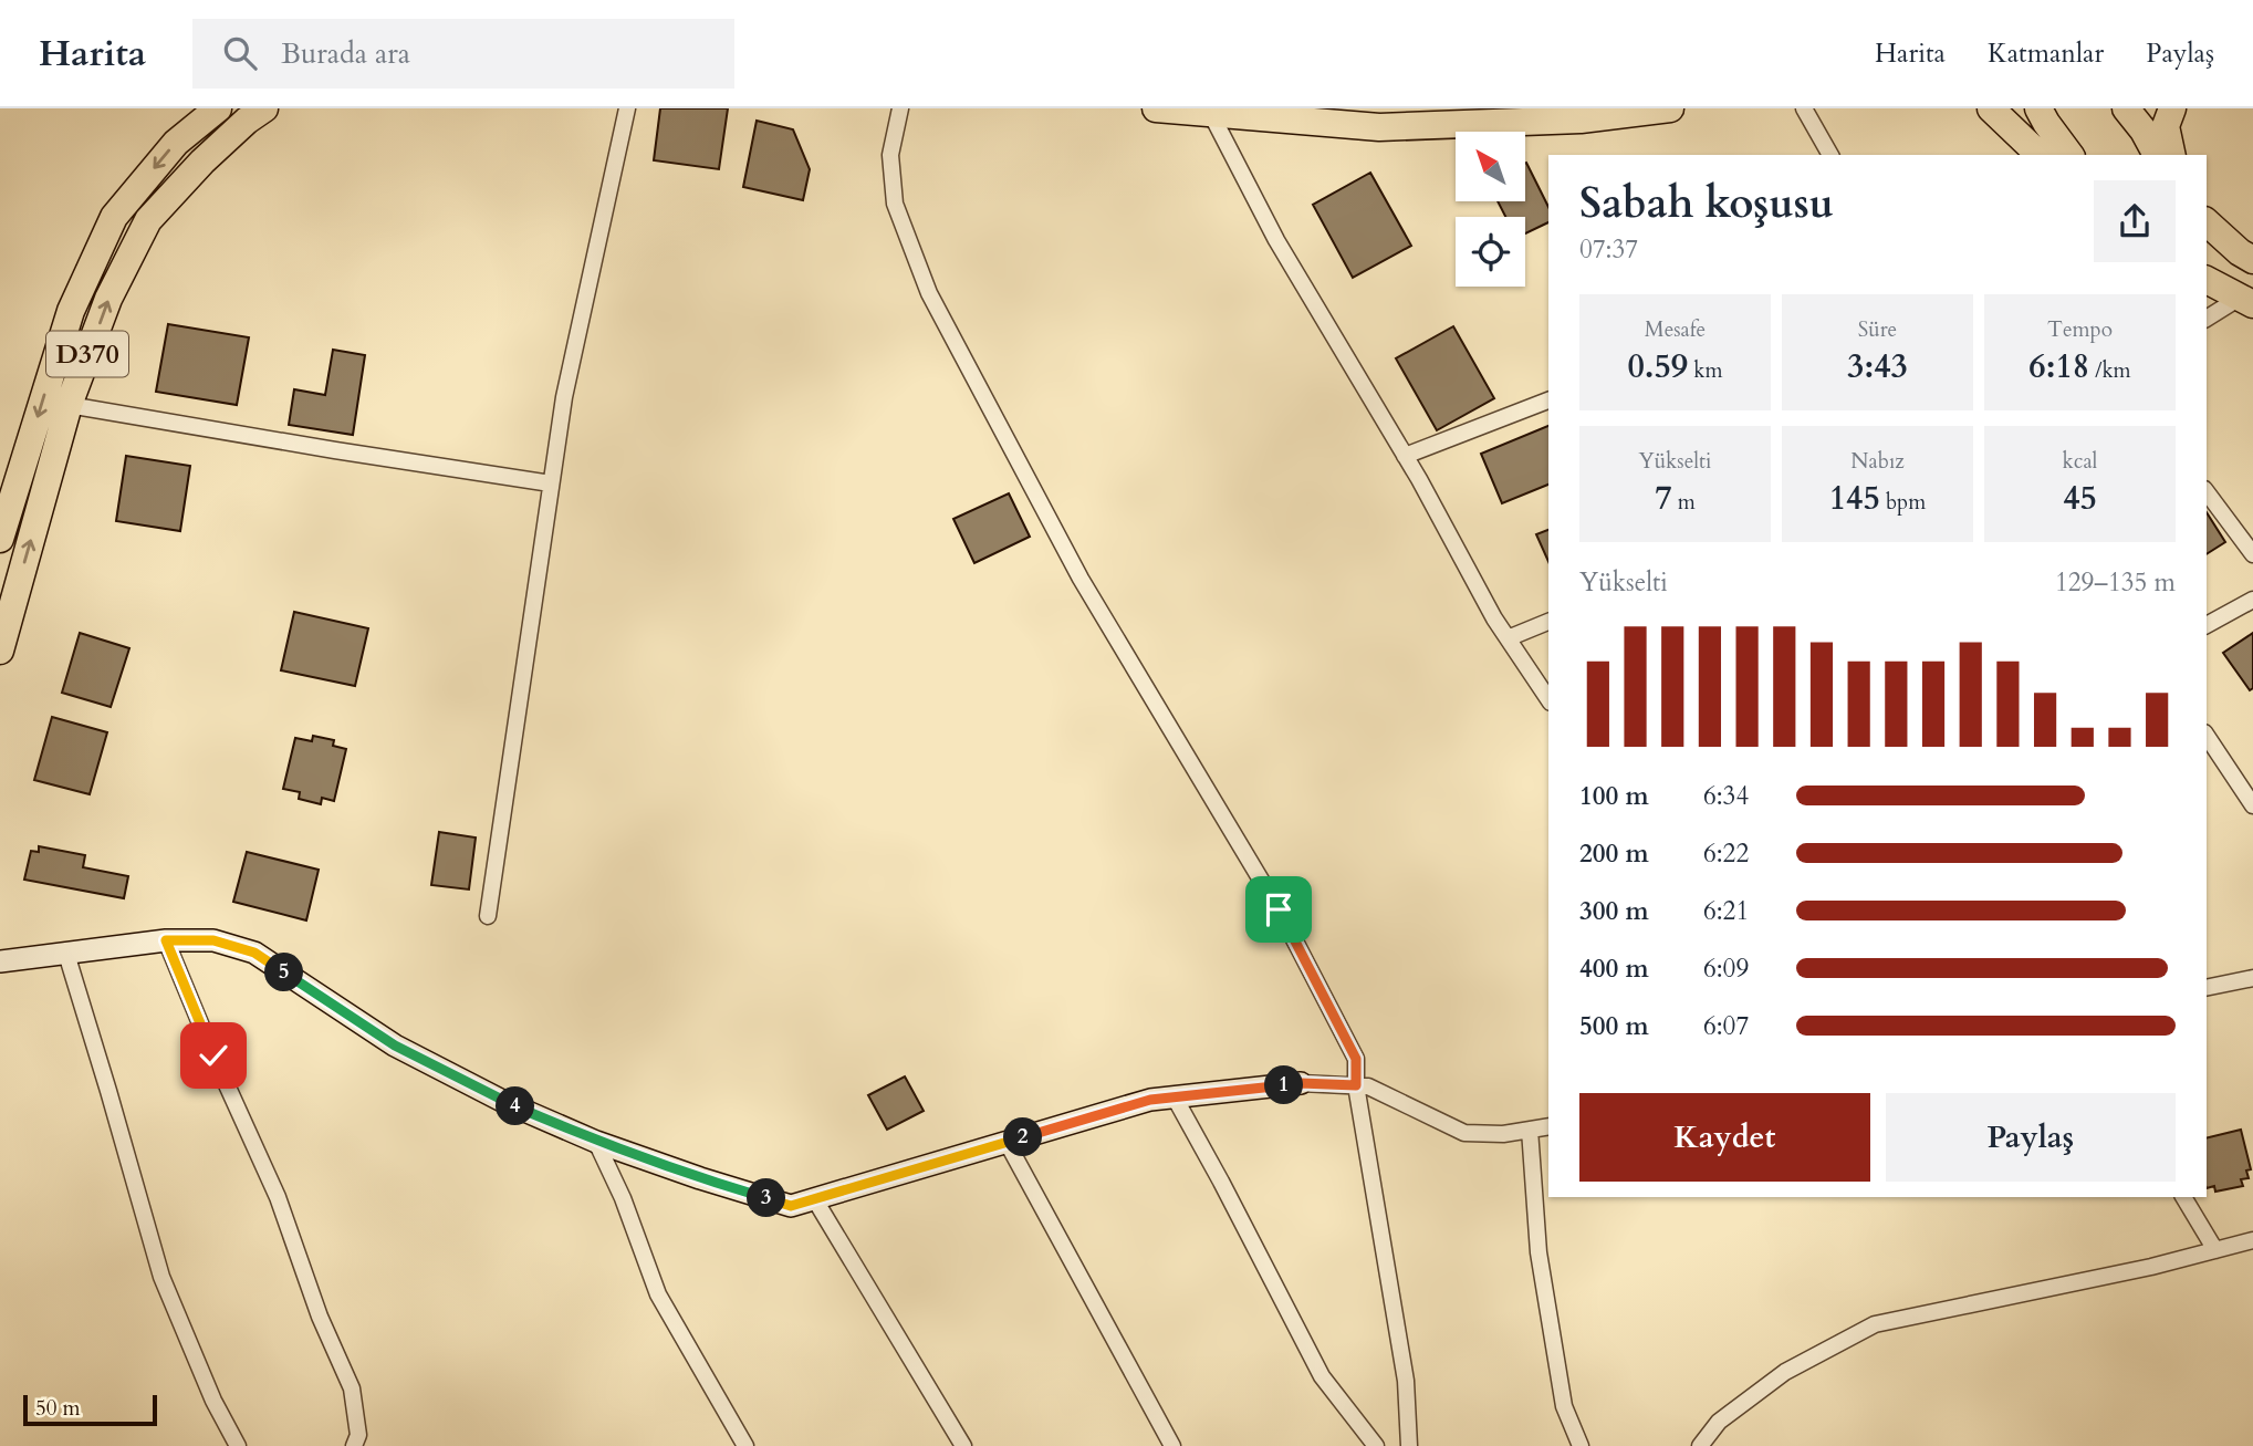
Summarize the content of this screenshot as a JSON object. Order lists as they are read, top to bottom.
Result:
{
  "streets": {
    "highway": ["D370"]
  },
  "scale_bar": "50 m",
  "north": "top left",
  "page": {
    "header": "Harita",
    "search": "Burada ara",
    "nav": ["Harita", "Katmanlar", "Paylaş"],
    "heading": ["Sabah koşusu", "07:37"],
    "stats": [
      ["Mesafe", "0.59 km"],
      ["Süre", "3:43"],
      ["Tempo", "6:18 /km"],
      ["Yükselti", "7 m"],
      ["Nabız", "145 bpm"],
      ["kcal", "45"]
    ],
    "chart": ["Yükselti", "129–135 m"],
    "list": [
      {
        "name": "100 m",
        "note": "6:34"
      },
      {
        "name": "200 m",
        "note": "6:22"
      },
      {
        "name": "300 m",
        "note": "6:21"
      },
      {
        "name": "400 m",
        "note": "6:09"
      },
      {
        "name": "500 m",
        "note": "6:07"
      }
    ],
    "pins": [
      "5",
      "1",
      "4",
      "2",
      "3"
    ],
    "buttons": ["Kaydet", "Paylaş"],
    "scale": "50 m"
  }
}
